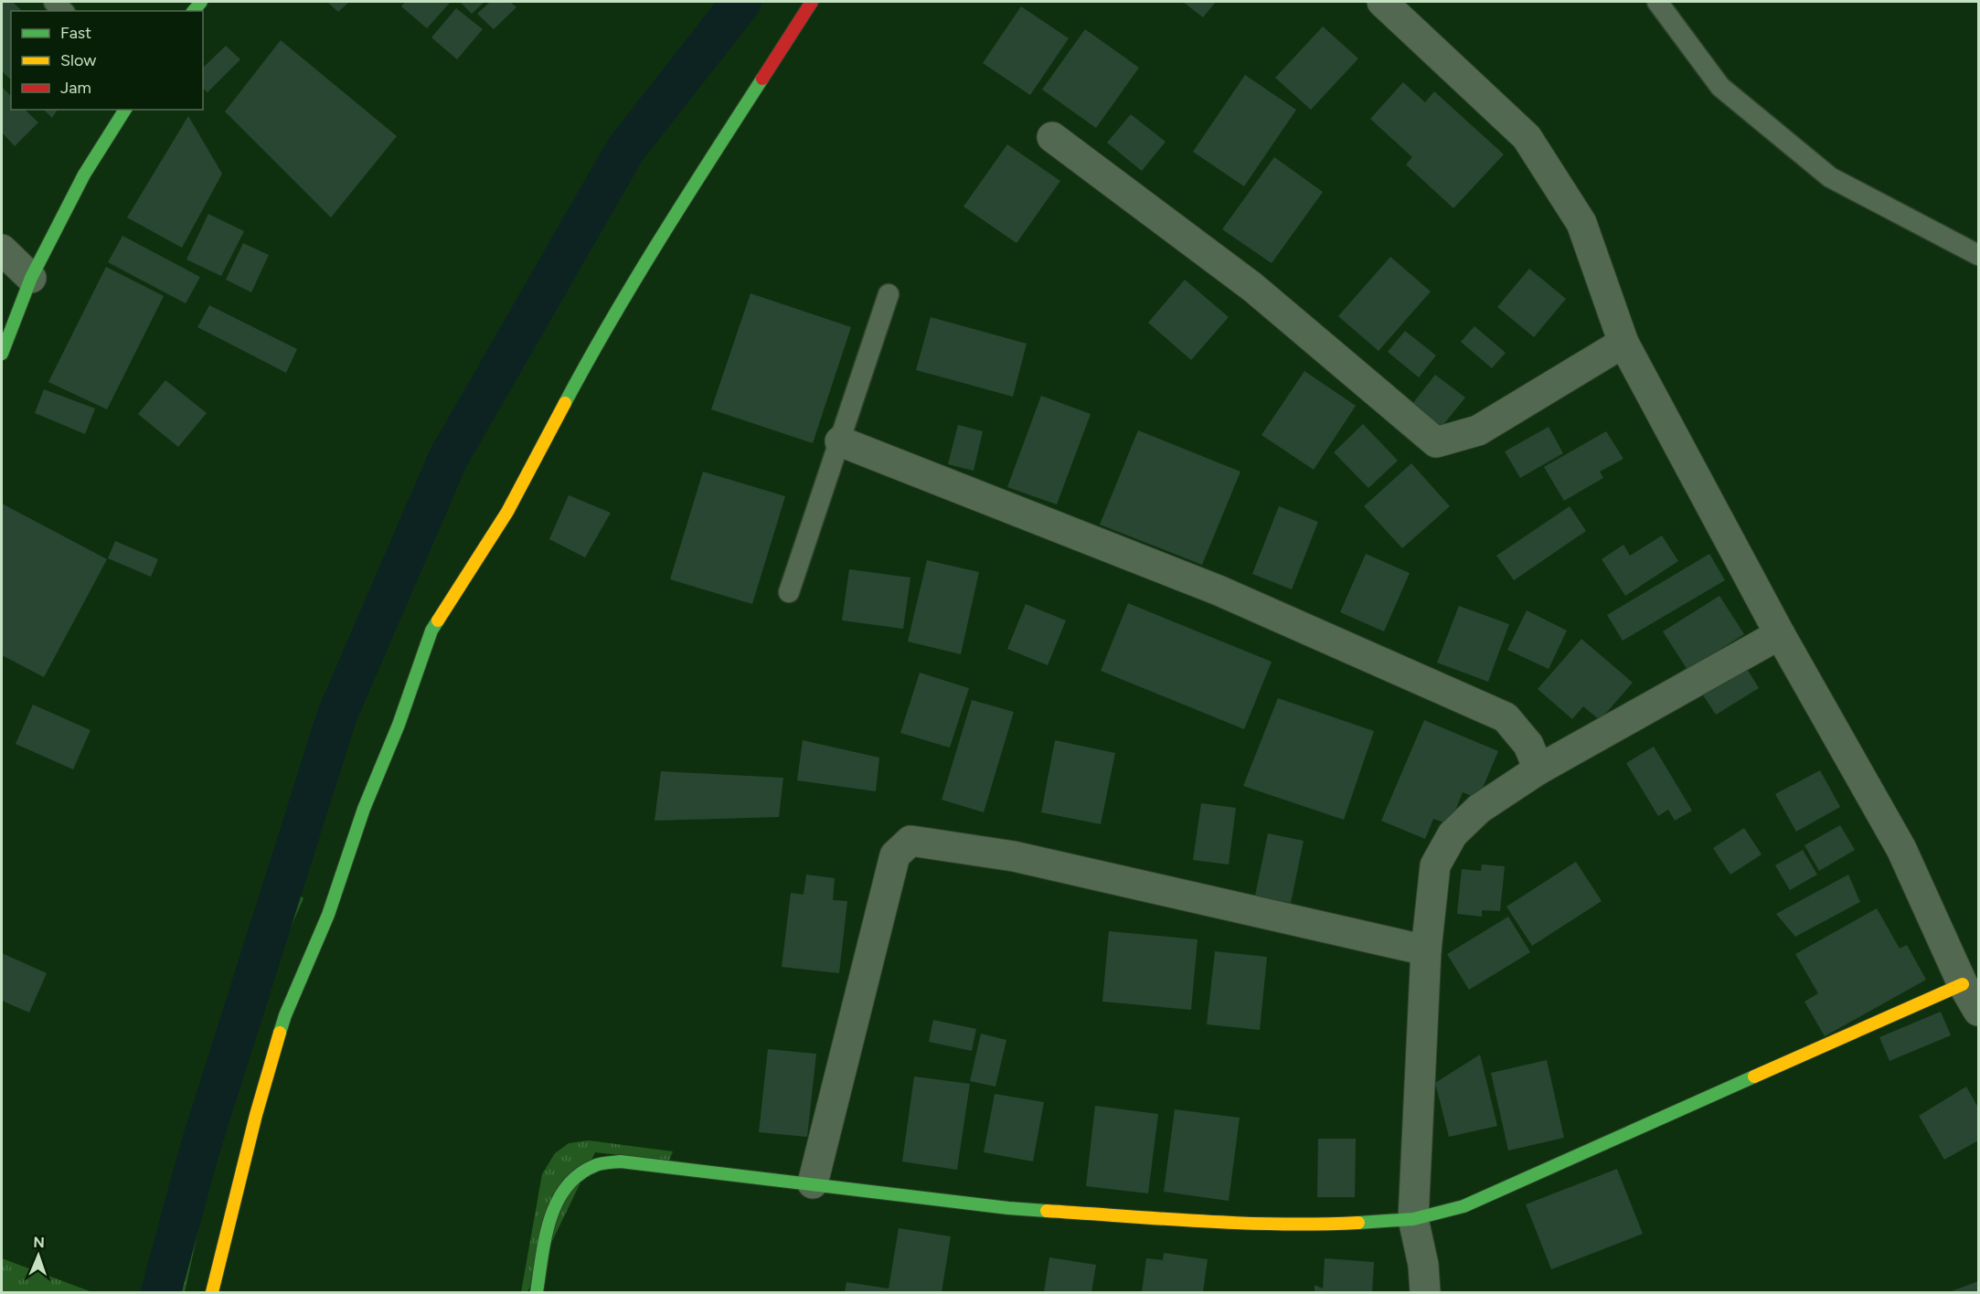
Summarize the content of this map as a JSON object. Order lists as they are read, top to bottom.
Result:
{
  "legend": ["Fast", "Slow", "Jam"],
  "north": "top"
}
